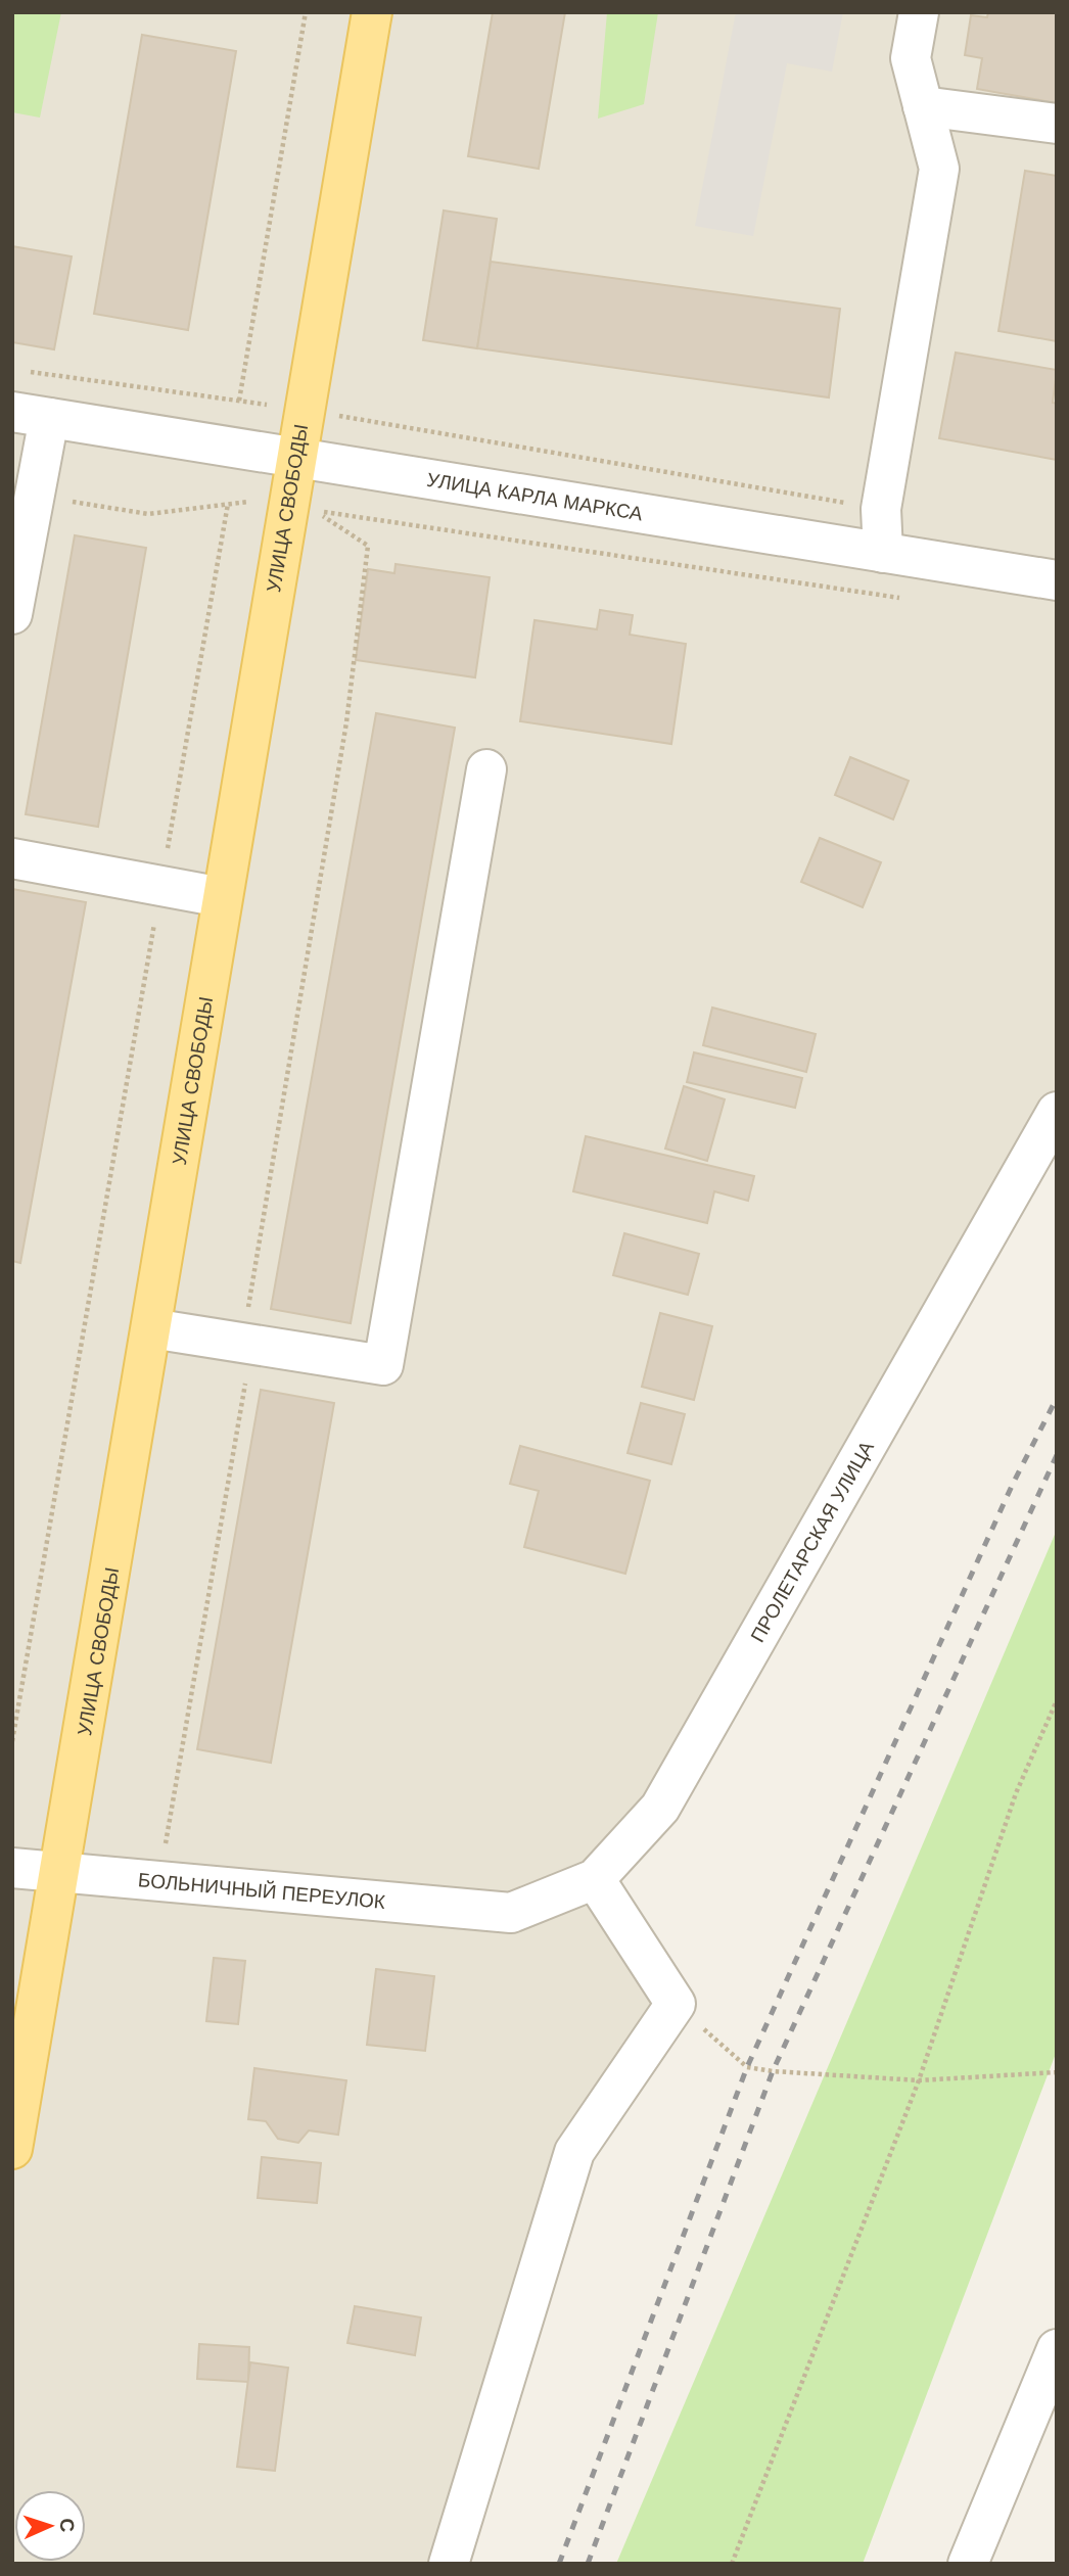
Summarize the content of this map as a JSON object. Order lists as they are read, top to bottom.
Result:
{
  "streets": {
    "main road": ["УЛИЦА СВОБОДЫ"],
    "street": ["УЛИЦА КАРЛА МАРКСА", "ПРОЛЕТАРСКАЯ УЛИЦА", "БОЛЬНИЧНЫЙ ПЕРЕУЛОК"]
  },
  "crossings": [
    ["УЛИЦА КАРЛА МАРКСА", "УЛИЦА СВОБОДЫ"],
    ["УЛИЦА СВОБОДЫ", "БОЛЬНИЧНЫЙ ПЕРЕУЛОК"],
    ["ПРОЛЕТАРСКАЯ УЛИЦА", "БОЛЬНИЧНЫЙ ПЕРЕУЛОК"]
  ],
  "north": "right"
}
